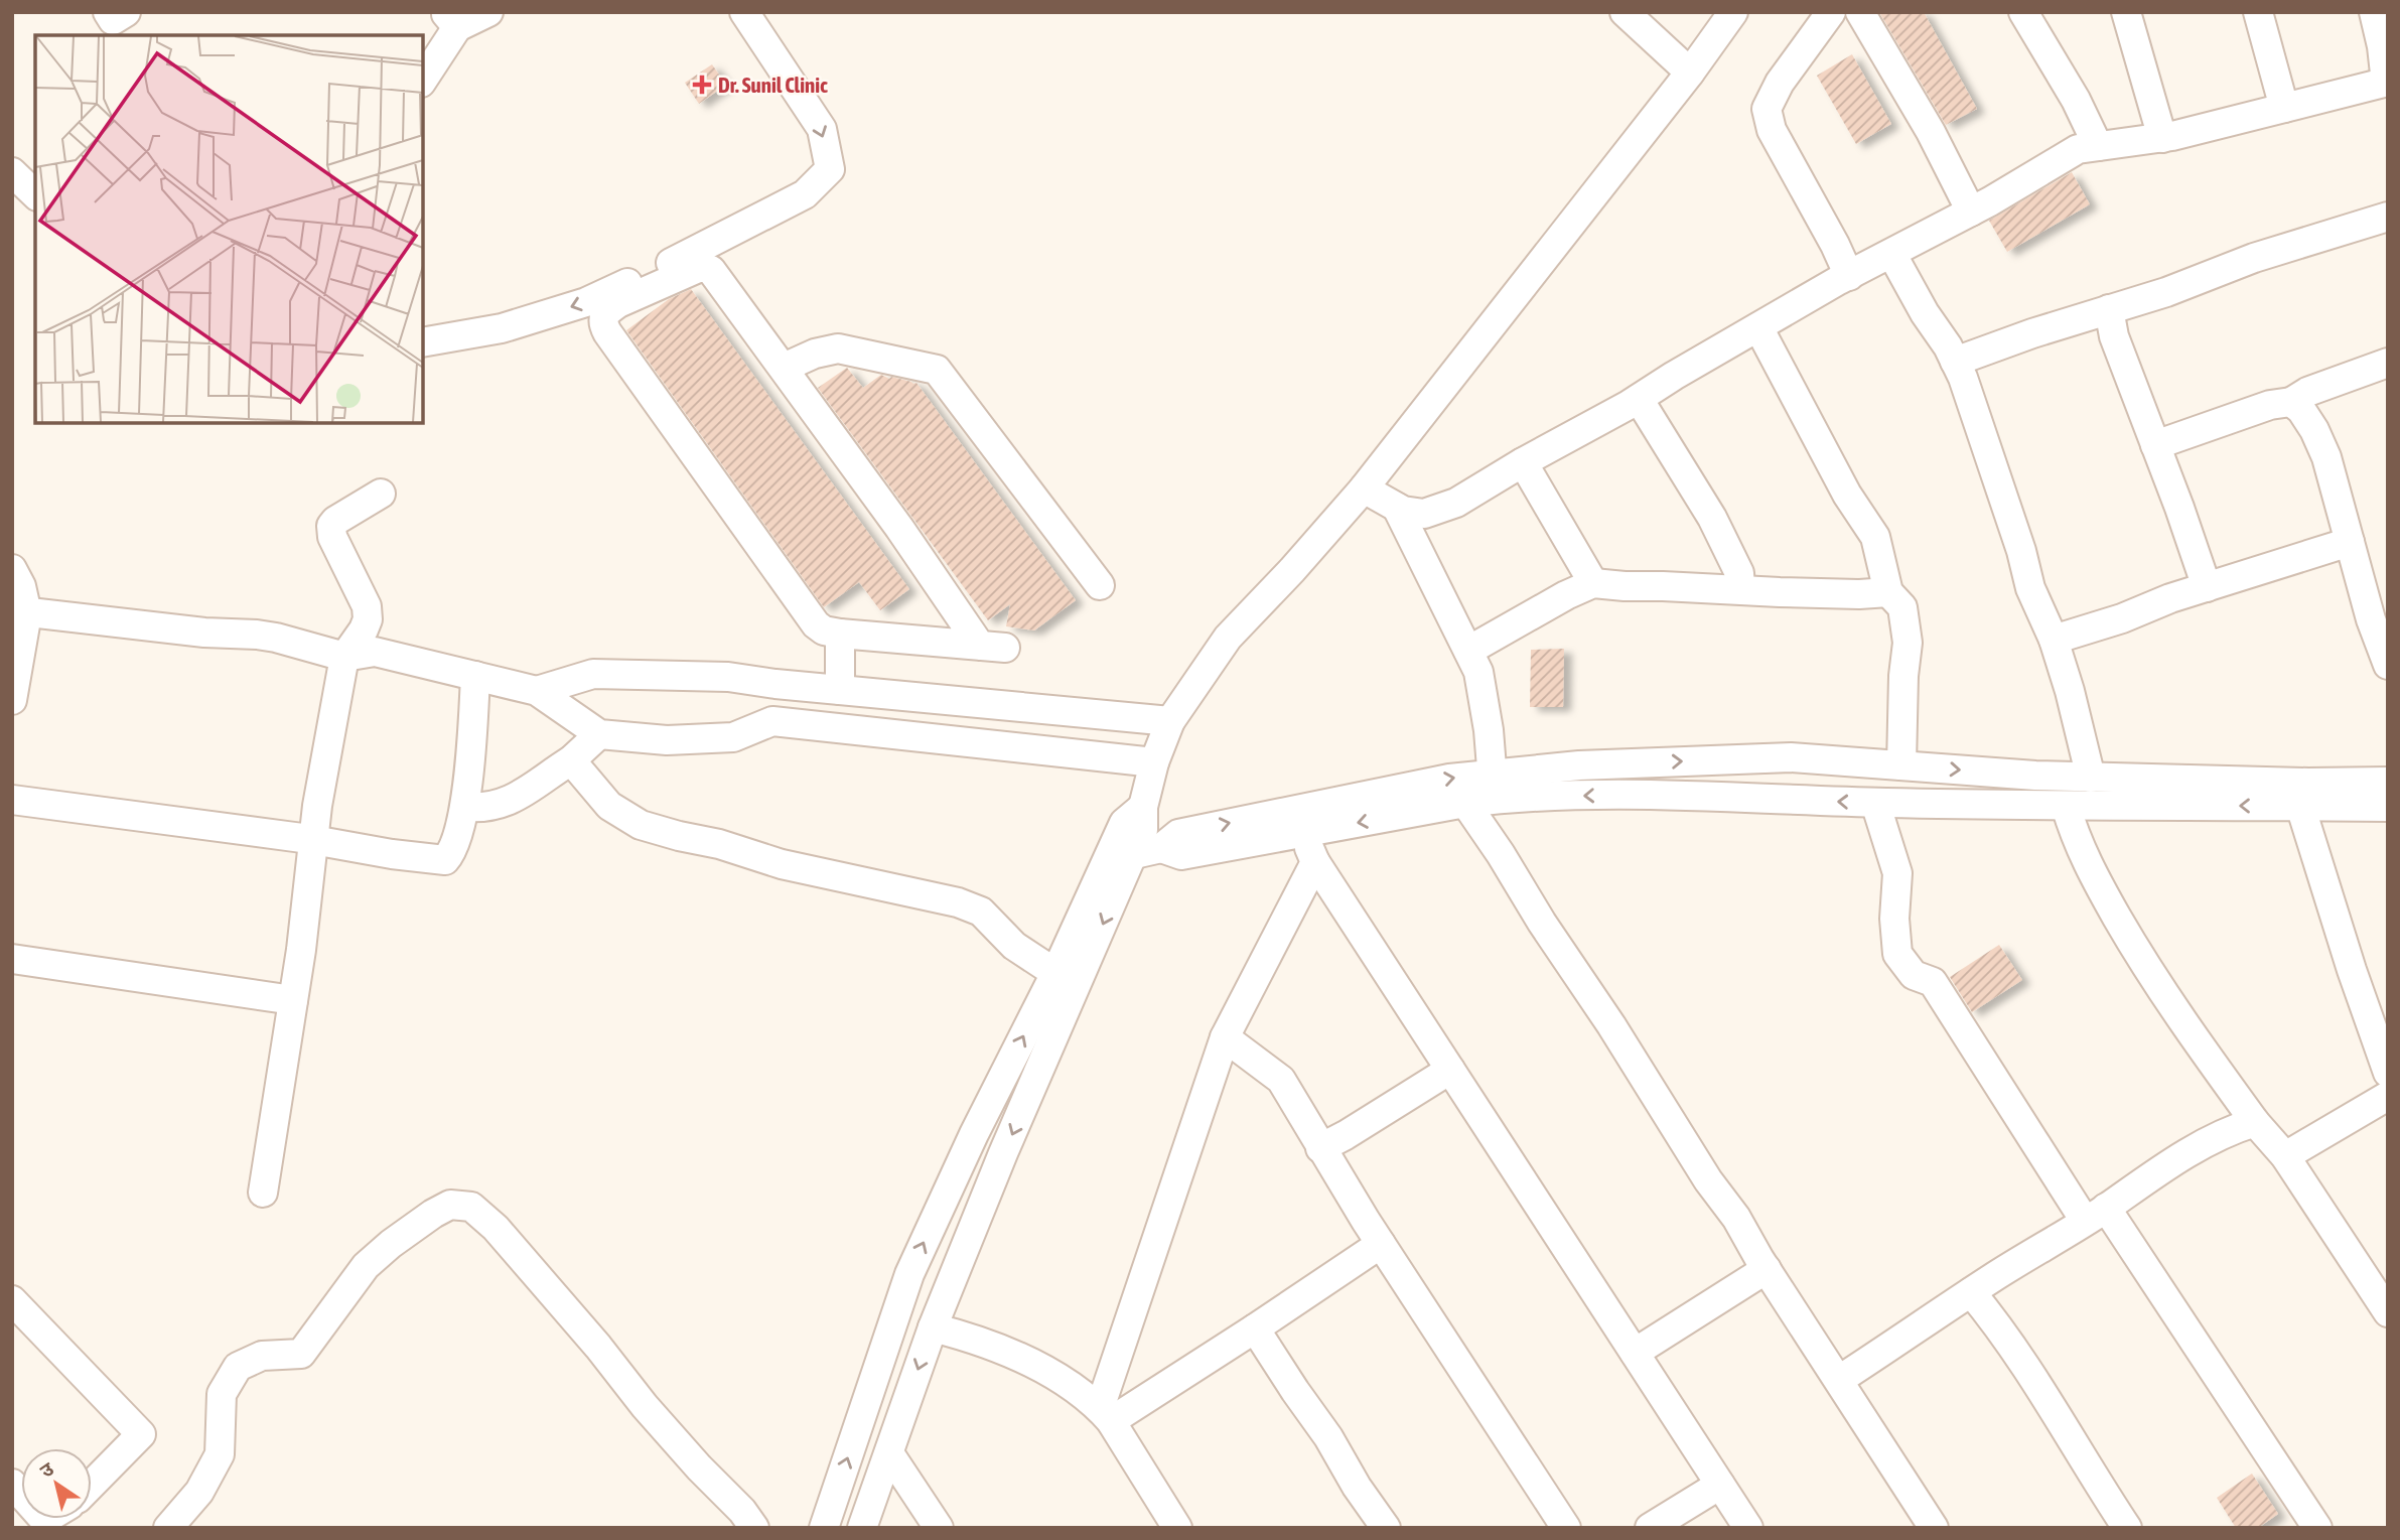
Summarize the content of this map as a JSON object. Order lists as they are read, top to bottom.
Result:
{
  "places": {
    "health": ["Dr. Sunil Clinic"]
  },
  "north": "top left"
}
